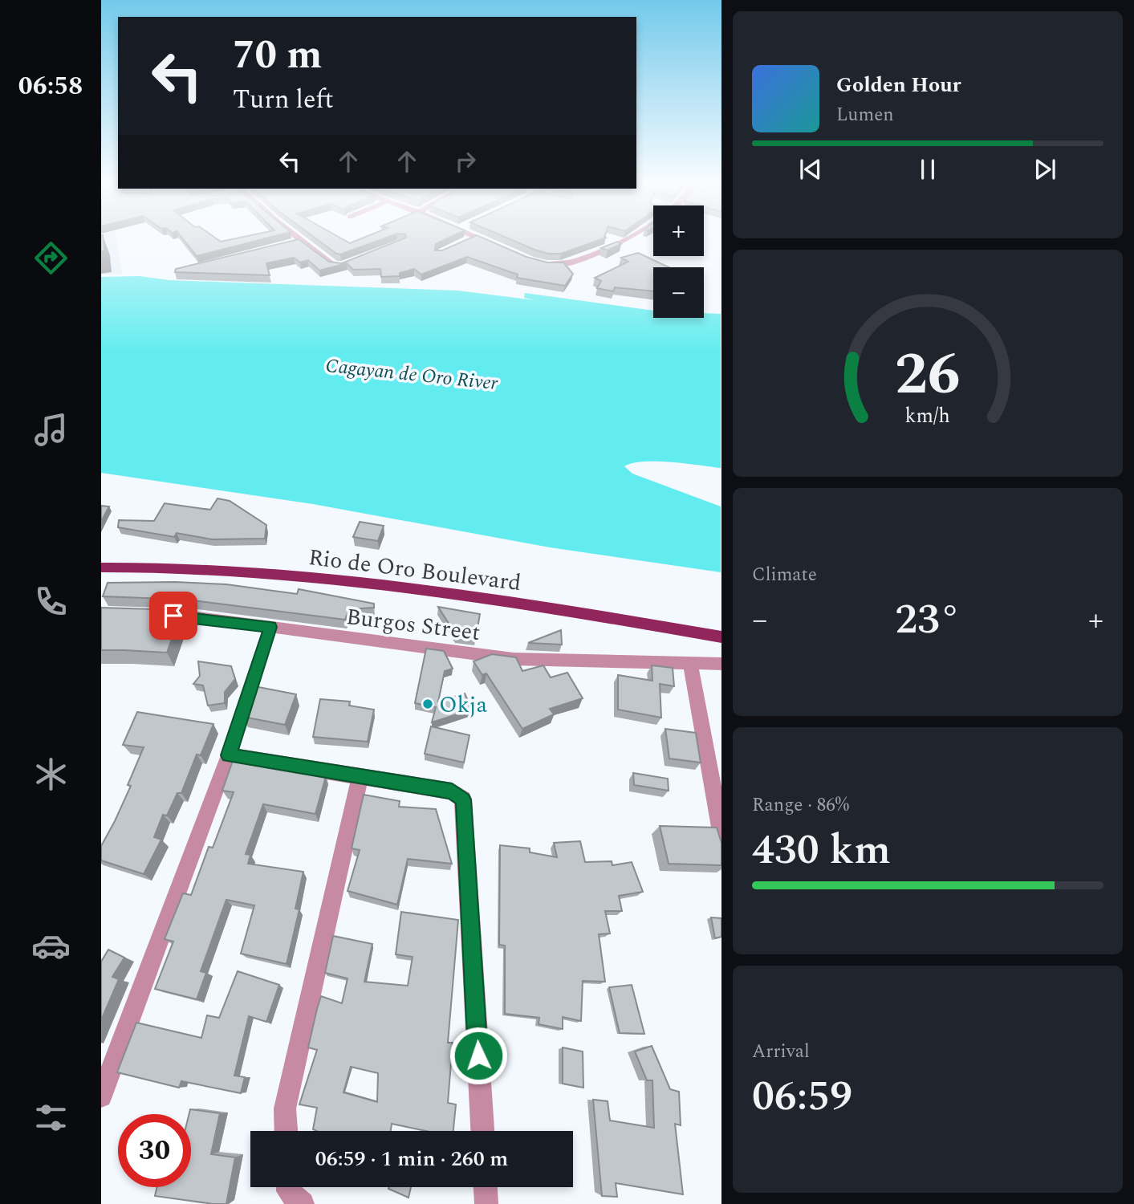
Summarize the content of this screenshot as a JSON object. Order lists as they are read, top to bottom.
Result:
{
  "streets": {
    "main road": ["Rio de Oro Boulevard"],
    "street": ["Burgos Street"]
  },
  "water": ["Cagayan de Oro River"],
  "places": ["Okja"],
  "page": {
    "tabs": "06:58",
    "turn": ["70 m", "Turn left"],
    "song": ["Golden Hour", "Lumen"],
    "map_buttons": ["+", "−"],
    "tile": [
      "Climate",
      ["Range · 86%", "430 km"],
      ["Arrival", "06:59"]
    ],
    "heat": ["−", "23°", "+"],
    "limit": "30",
    "trip": "06:59 · 1 min · 260 m",
    "gauge": ["26", "km/h"]
  }
}
